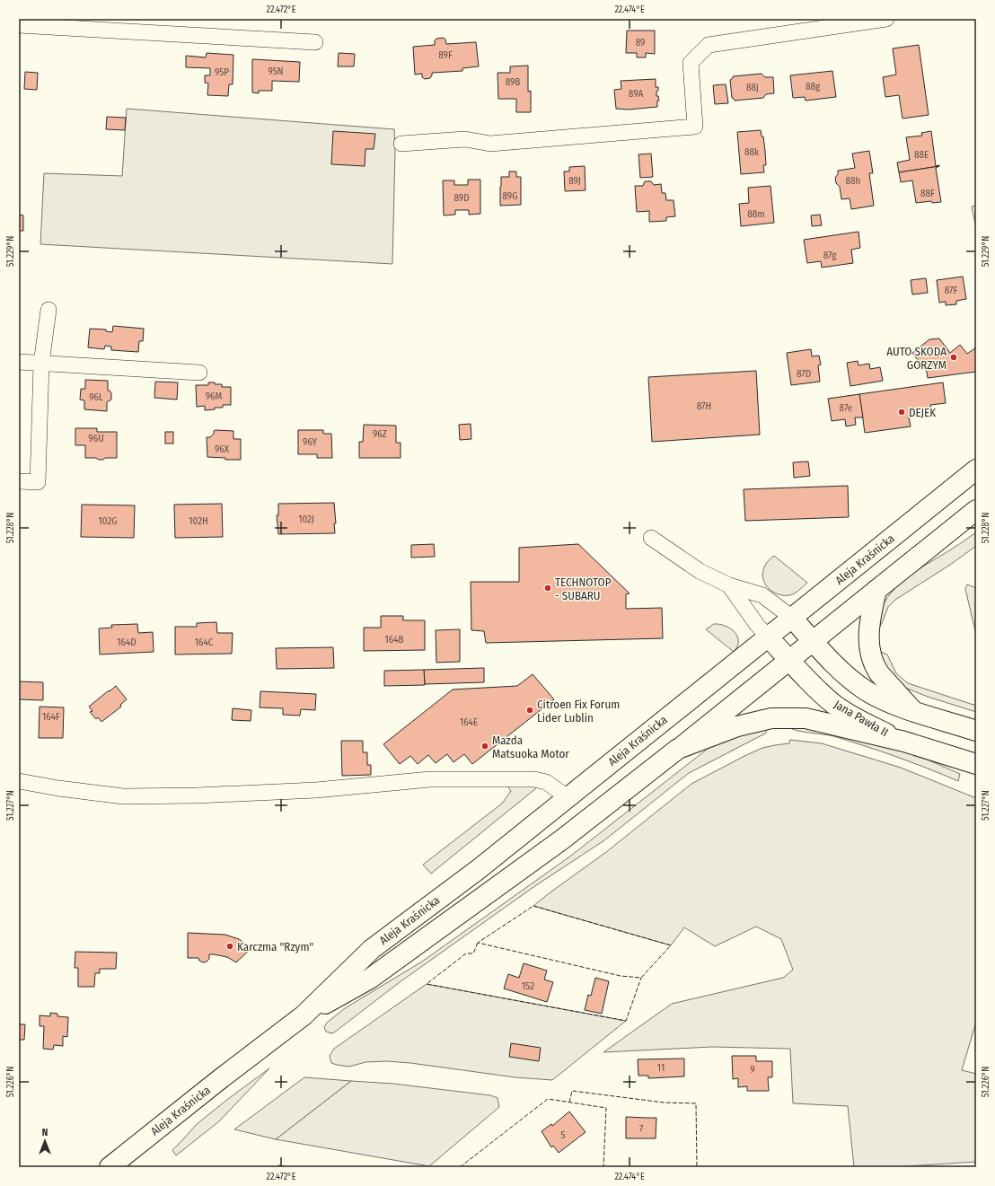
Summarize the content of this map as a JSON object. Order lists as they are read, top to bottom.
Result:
{
  "streets": {
    "main road": ["Aleja Kraśnicka", "Jana Pawła II"]
  },
  "crossings": [
    ["Aleja Kraśnicka", "Jana Pawła II"]
  ],
  "places": [
    "AUTO SKODA GORZYM",
    "DEJEK",
    "TECHNOTOP - SUBARU",
    "Citroen Fix Forum Lider Lublin",
    "Mazda Matsuoka Motor",
    "Karczma \"Rzym\""
  ],
  "house_numbers": [
    "89",
    "89F",
    "95N",
    "95P",
    "89B",
    "88g",
    "88j",
    "89A",
    "88k",
    "88E",
    "89J",
    "88h",
    "88F",
    "89G",
    "89D",
    "88m",
    "87g",
    "87F",
    "87D",
    "96M",
    "96L",
    "87H",
    "87e",
    "96Z",
    "96U",
    "96Y",
    "96X",
    "102J",
    "102G",
    "102H",
    "164B",
    "164D",
    "164C",
    "164F",
    "164E",
    "152",
    "11",
    "9",
    "7",
    "5"
  ],
  "north": "top",
  "coordinates": [
    "22.472°E",
    "22.474°E",
    "51.229°N",
    "51.228°N",
    "51.227°N",
    "51.226°N"
  ]
}
